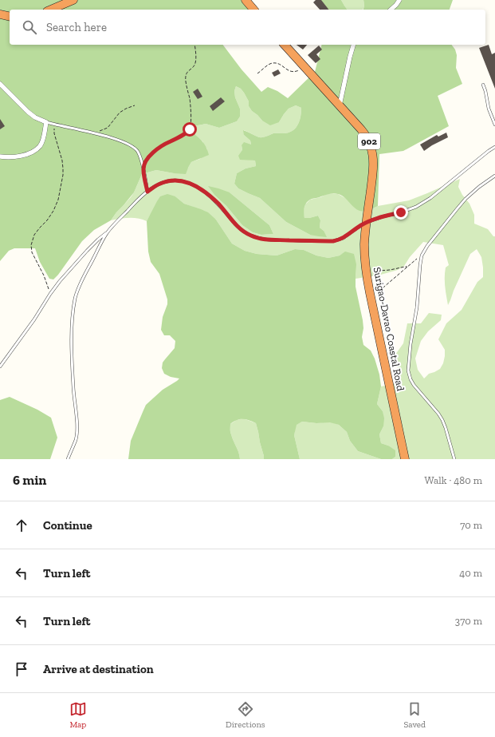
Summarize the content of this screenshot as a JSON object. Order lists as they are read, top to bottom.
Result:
{
  "streets": {
    "highway": ["902", "Surigao-Davao Coastal Road"]
  },
  "page": {
    "search": "Search here",
    "heading": ["6 min", "Walk · 480 m"],
    "list": [
      ["Continue", "70 m"],
      ["Turn left", "40 m"],
      ["Turn left", "370 m"],
      "Arrive at destination"
    ],
    "nav": ["Map", "Directions", "Saved"]
  }
}
